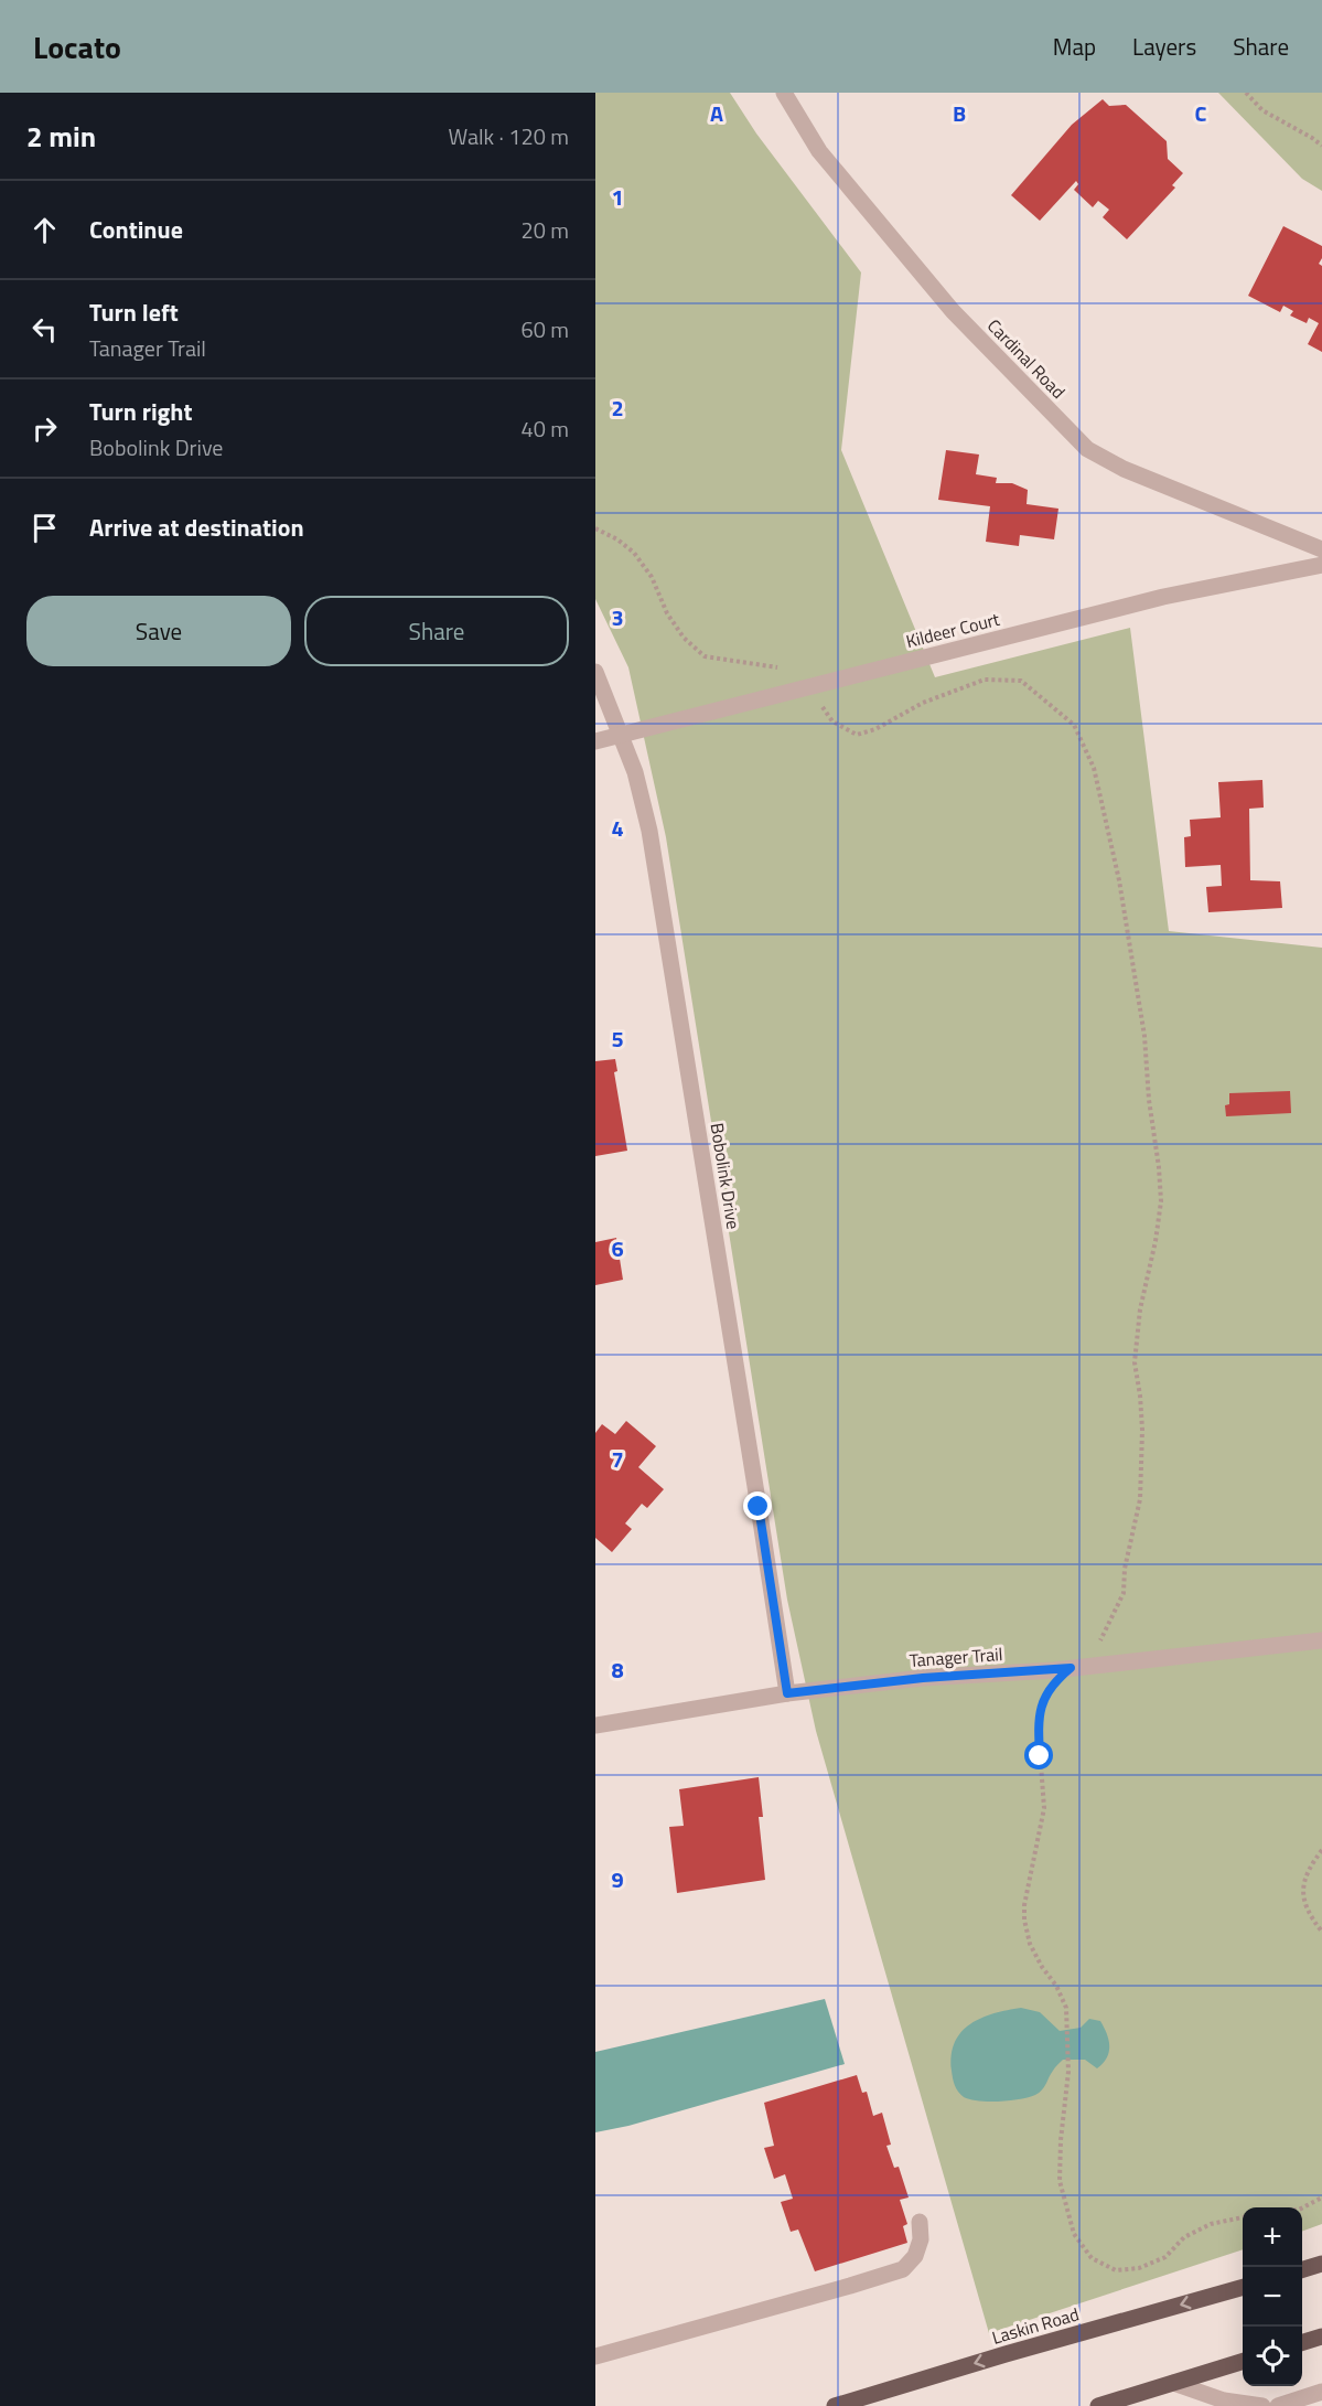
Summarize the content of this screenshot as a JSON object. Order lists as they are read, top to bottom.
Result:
{
  "streets": {
    "main road": ["Laskin Road"],
    "street": [
      "Cardinal Road",
      "Kildeer Court",
      "Bobolink Drive",
      "Tanager Trail"
    ]
  },
  "crossings": [
    ["Kildeer Court", "Bobolink Drive"],
    ["Bobolink Drive", "Tanager Trail"]
  ],
  "page": {
    "header": "Locato",
    "nav": ["Map", "Layers", "Share"],
    "heading": ["2 min", "Walk · 120 m"],
    "list": [
      ["Continue", "20 m"],
      ["Turn left", "Tanager Trail", "60 m"],
      ["Turn right", "Bobolink Drive", "40 m"],
      "Arrive at destination"
    ],
    "buttons": ["Save", "Share"],
    "map_buttons": ["+", "−"]
  },
  "grid": {
    "columns": ["A", "B", "C"],
    "rows": [
      "1",
      "2",
      "3",
      "4",
      "5",
      "6",
      "7",
      "8",
      "9"
    ]
  }
}
